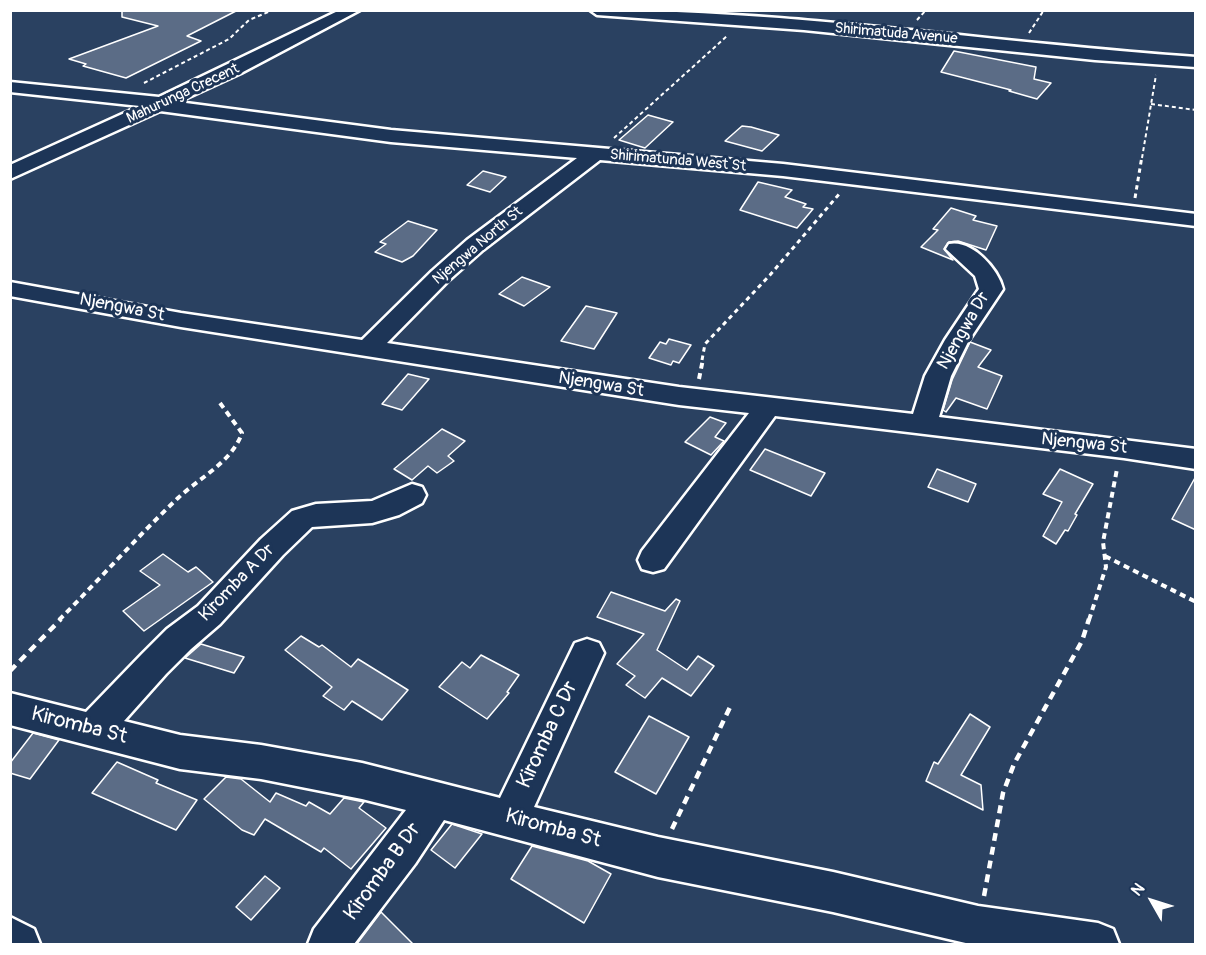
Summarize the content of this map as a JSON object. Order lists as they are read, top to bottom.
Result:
{
  "streets": {
    "street": [
      "Shirimatuda Avenue",
      "Mahurunga Crecent",
      "Shirimatunda West St",
      "Njengwa North St",
      "Njengwa St",
      "Njengwa Dr",
      "Kiromba A Dr",
      "Kiromba St",
      "Kiromba C Dr",
      "Kiromba B Dr"
    ]
  },
  "crossings": [
    ["Mahurunga Crecent", "Shirimatunda West St"],
    ["Shirimatunda West St", "Njengwa North St"],
    ["Njengwa North St", "Njengwa St"],
    ["Njengwa St", "Njengwa Dr"],
    ["Kiromba A Dr", "Kiromba St"],
    ["Kiromba St", "Kiromba C Dr"],
    ["Kiromba St", "Kiromba B Dr"]
  ],
  "north": "top left"
}
